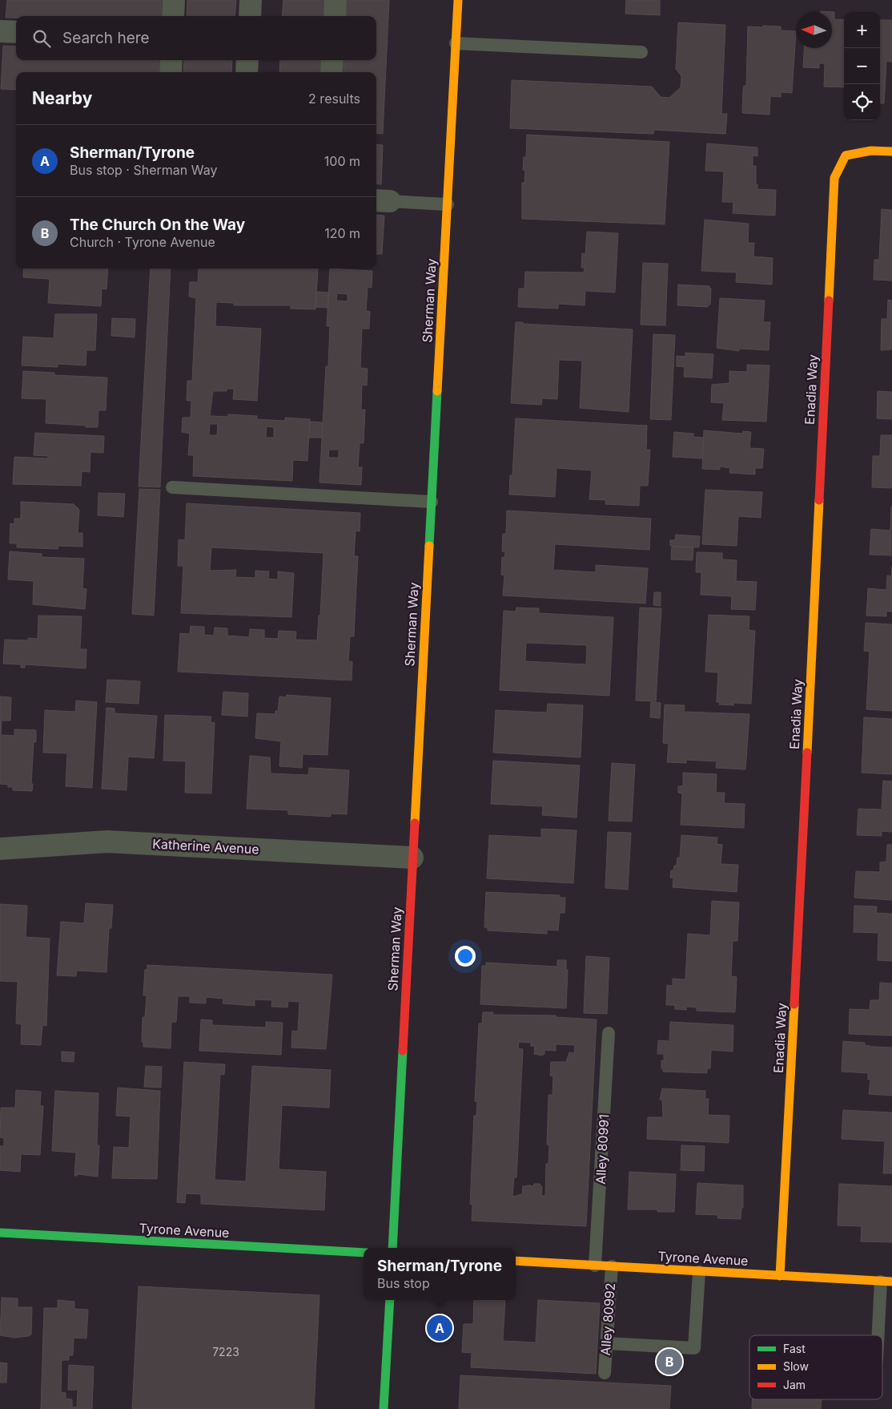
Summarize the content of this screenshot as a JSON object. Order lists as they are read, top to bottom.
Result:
{
  "streets": {
    "street": [
      "Sherman Way",
      "Enadia Way",
      "Katherine Avenue",
      "Tyrone Avenue"
    ],
    "lane": ["Alley 80991", "Alley 80992"]
  },
  "crossings": [
    ["Sherman Way", "Katherine Avenue"],
    ["Enadia Way", "Tyrone Avenue"],
    ["Alley 80991", "Tyrone Avenue"],
    ["Tyrone Avenue", "Alley 80992"]
  ],
  "house_numbers": ["7223"],
  "legend": ["Fast", "Slow", "Jam"],
  "north": "left",
  "page": {
    "map_buttons": ["+", "−"],
    "search": "Search here",
    "heading": ["Nearby", "2 results"],
    "list": [
      {
        "mark": "A",
        "name": "Sherman/Tyrone",
        "note": "Bus stop · Sherman Way",
        "value": "100 m"
      },
      {
        "mark": "B",
        "name": "The Church On the Way",
        "note": "Church · Tyrone Avenue",
        "value": "120 m"
      }
    ],
    "popup": ["Sherman/Tyrone", "Bus stop"],
    "pins": ["A", "B"]
  }
}
